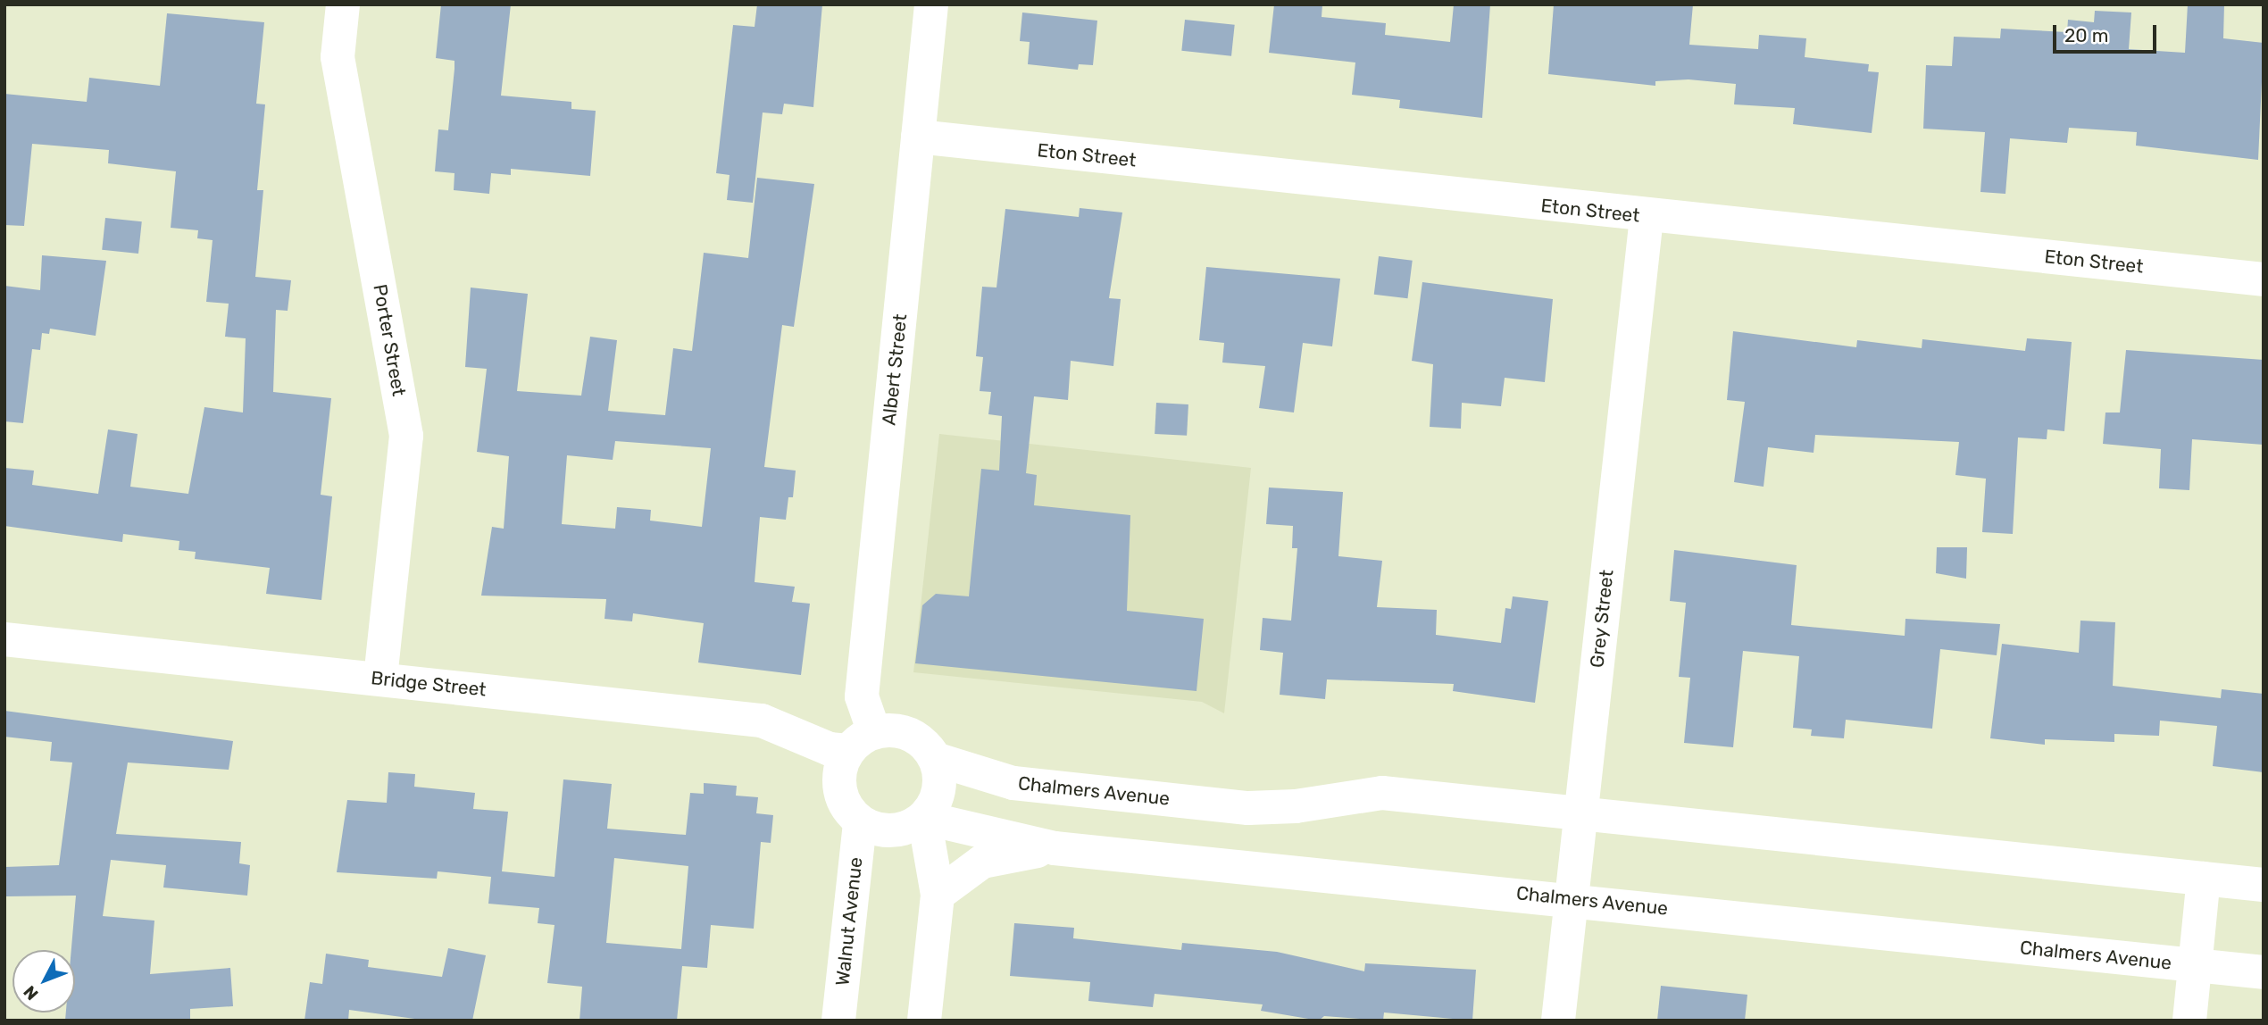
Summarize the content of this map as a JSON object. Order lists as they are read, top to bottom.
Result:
{
  "streets": {
    "street": [
      "Eton Street",
      "Porter Street",
      "Albert Street",
      "Grey Street",
      "Bridge Street",
      "Chalmers Avenue",
      "Walnut Avenue"
    ]
  },
  "crossings": [
    ["Eton Street", "Albert Street"],
    ["Eton Street", "Grey Street"],
    ["Porter Street", "Bridge Street"],
    ["Albert Street", "Bridge Street"],
    ["Albert Street", "Chalmers Avenue"],
    ["Albert Street", "Walnut Avenue"],
    ["Grey Street", "Chalmers Avenue"],
    ["Bridge Street", "Chalmers Avenue"],
    ["Bridge Street", "Walnut Avenue"],
    ["Chalmers Avenue", "Walnut Avenue"]
  ],
  "scale_bar": "20 m",
  "north": "bottom left"
}
